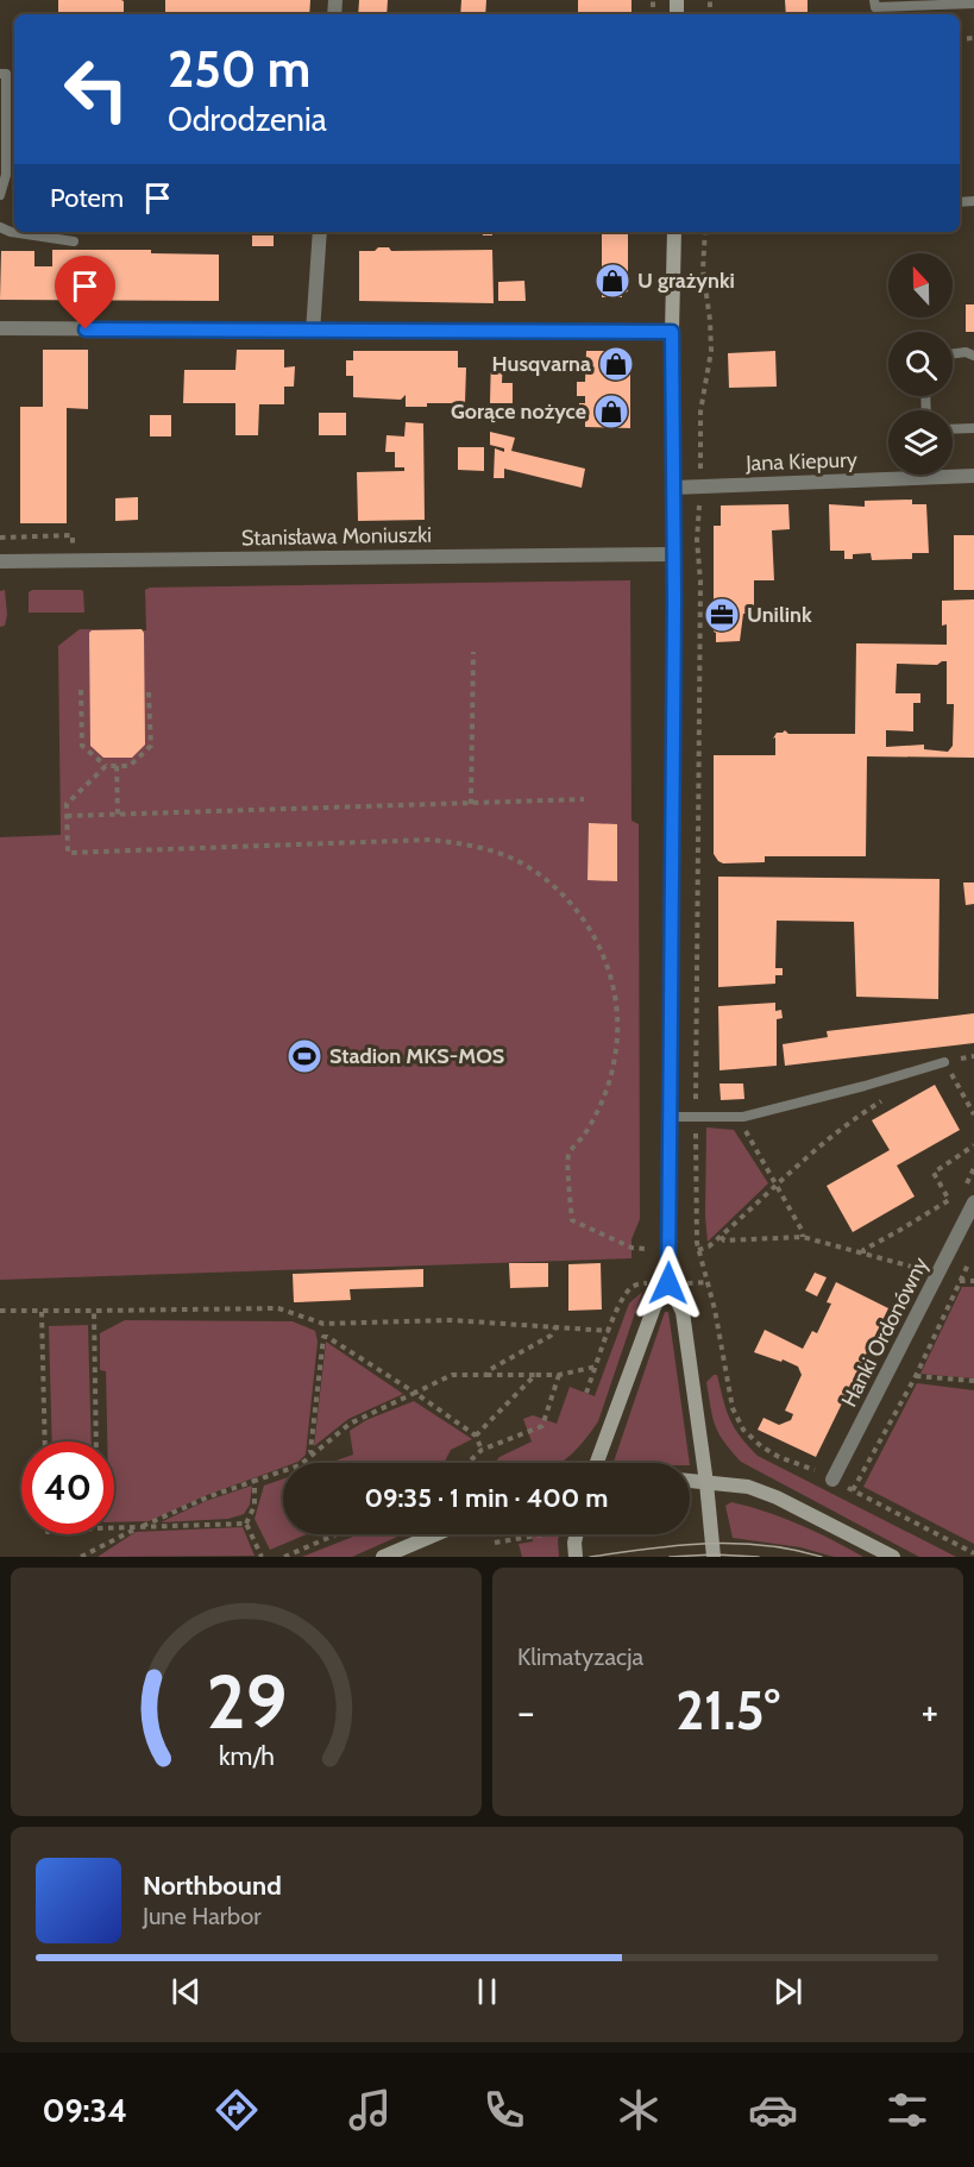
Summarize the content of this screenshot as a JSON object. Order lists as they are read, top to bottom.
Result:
{
  "streets": {
    "street": ["Jana Kiepury", "Stanisława Moniuszki", "Hanki Ordonówny"]
  },
  "places": {
    "shop": ["U grażynki", "Husqvarna", "Gorące nożyce"],
    "office": ["Unilink"],
    "sports": ["Stadion MKS-MOS"]
  },
  "north": "top",
  "page": {
    "turn": ["250 m", "Odrodzenia"],
    "then": "Potem",
    "limit": "40",
    "trip": "09:35 · 1 min · 400 m",
    "tile": "Klimatyzacja",
    "heat": ["−", "21.5°", "+"],
    "song": ["Northbound", "June Harbor"],
    "tabs": "09:34",
    "gauge": ["29", "km/h"]
  }
}
